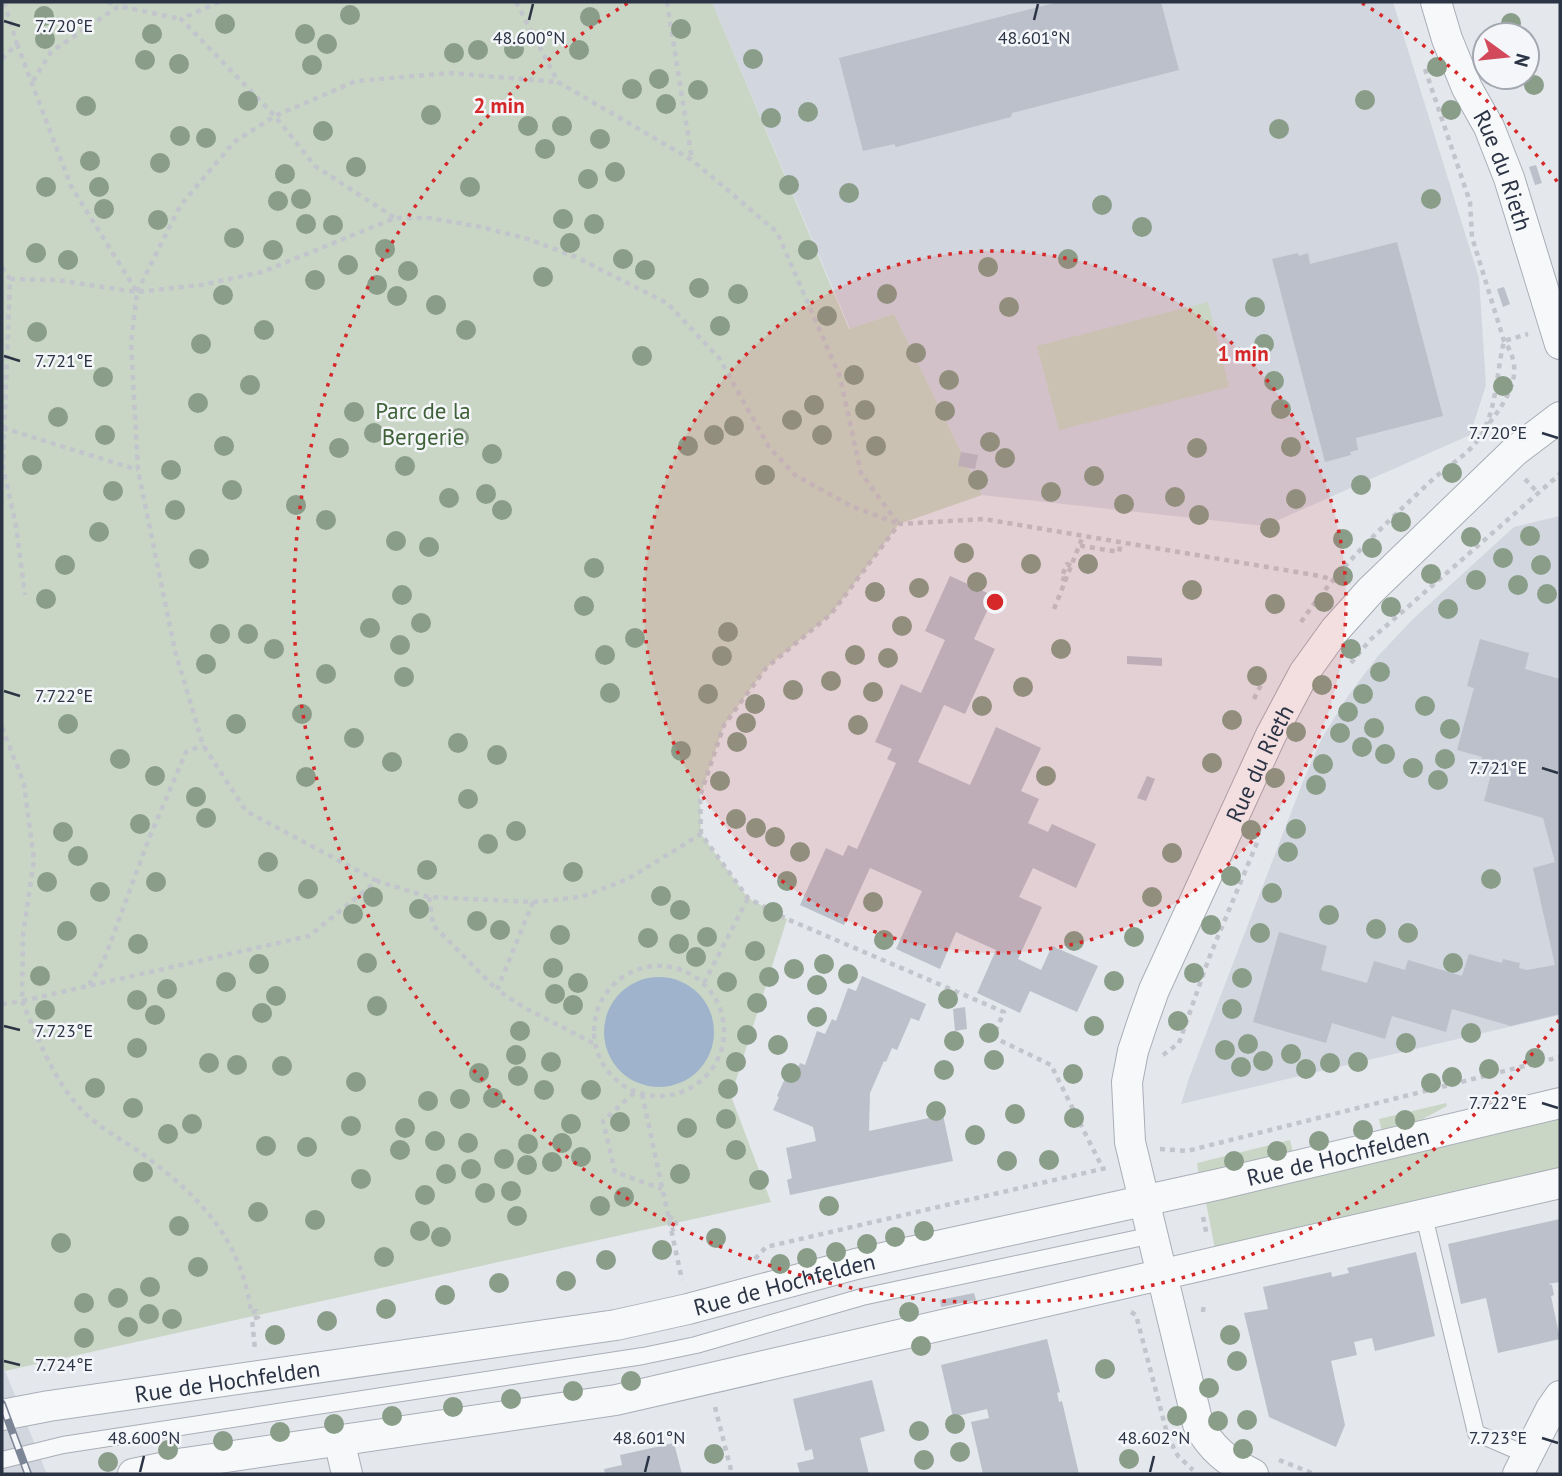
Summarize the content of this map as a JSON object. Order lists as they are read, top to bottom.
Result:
{
  "streets": {
    "street": ["Rue du Rieth", "Rue de Hochfelden"]
  },
  "crossings": [
    ["Rue du Rieth", "Rue de Hochfelden"]
  ],
  "parks": ["Parc de la Bergerie"],
  "north": "right",
  "coordinates": [
    "7.720°E",
    "48.600°N",
    "48.601°N",
    "7.721°E",
    "7.722°E",
    "7.723°E",
    "7.724°E",
    "48.602°N"
  ],
  "rings": ["2 min", "1 min"]
}
